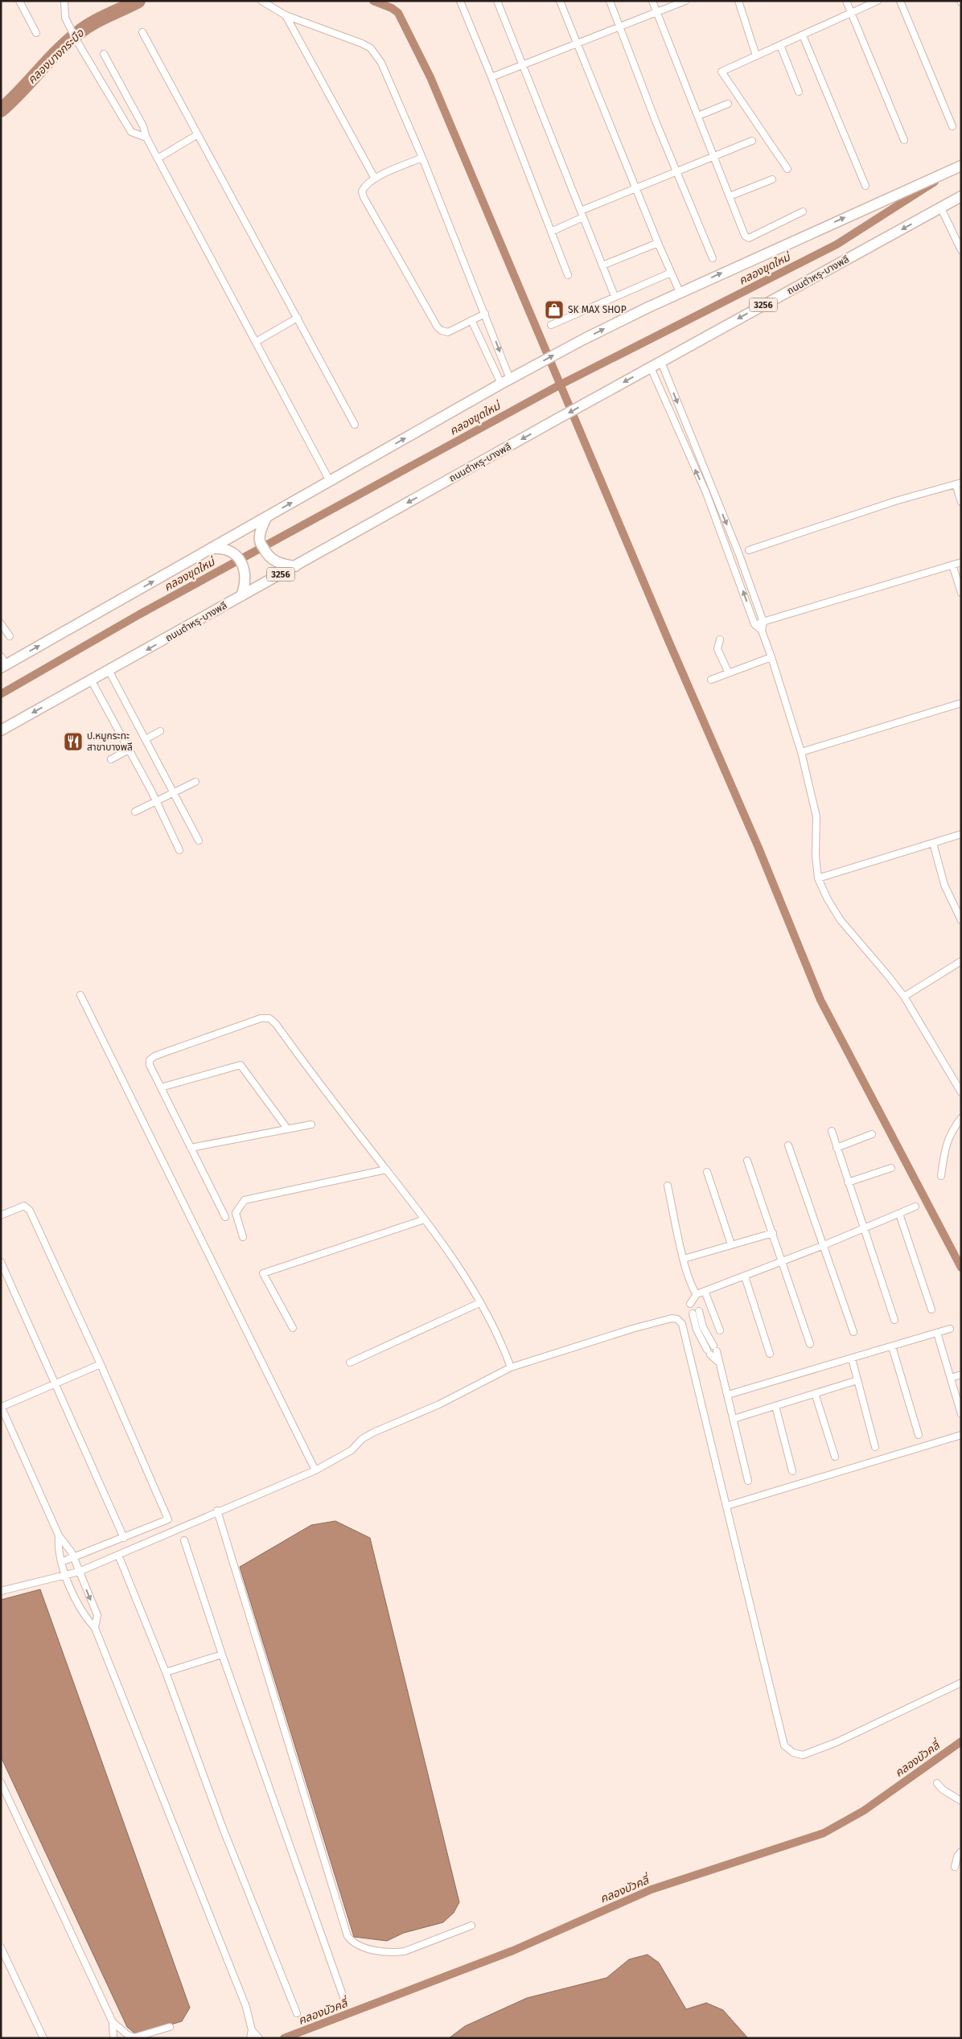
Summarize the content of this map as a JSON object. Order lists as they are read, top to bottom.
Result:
{
  "streets": {
    "main road": ["ถนนตำหรุ-บางพลี", "3256"]
  },
  "water": ["คลองบางกระบือ", "คลองขุดใหม่", "คลองบัวคลี่"],
  "places": {
    "shop": ["SK MAX SHOP"],
    "restaurant": ["ป.หมูกระทะ สาขาบางพลี"]
  }
}
